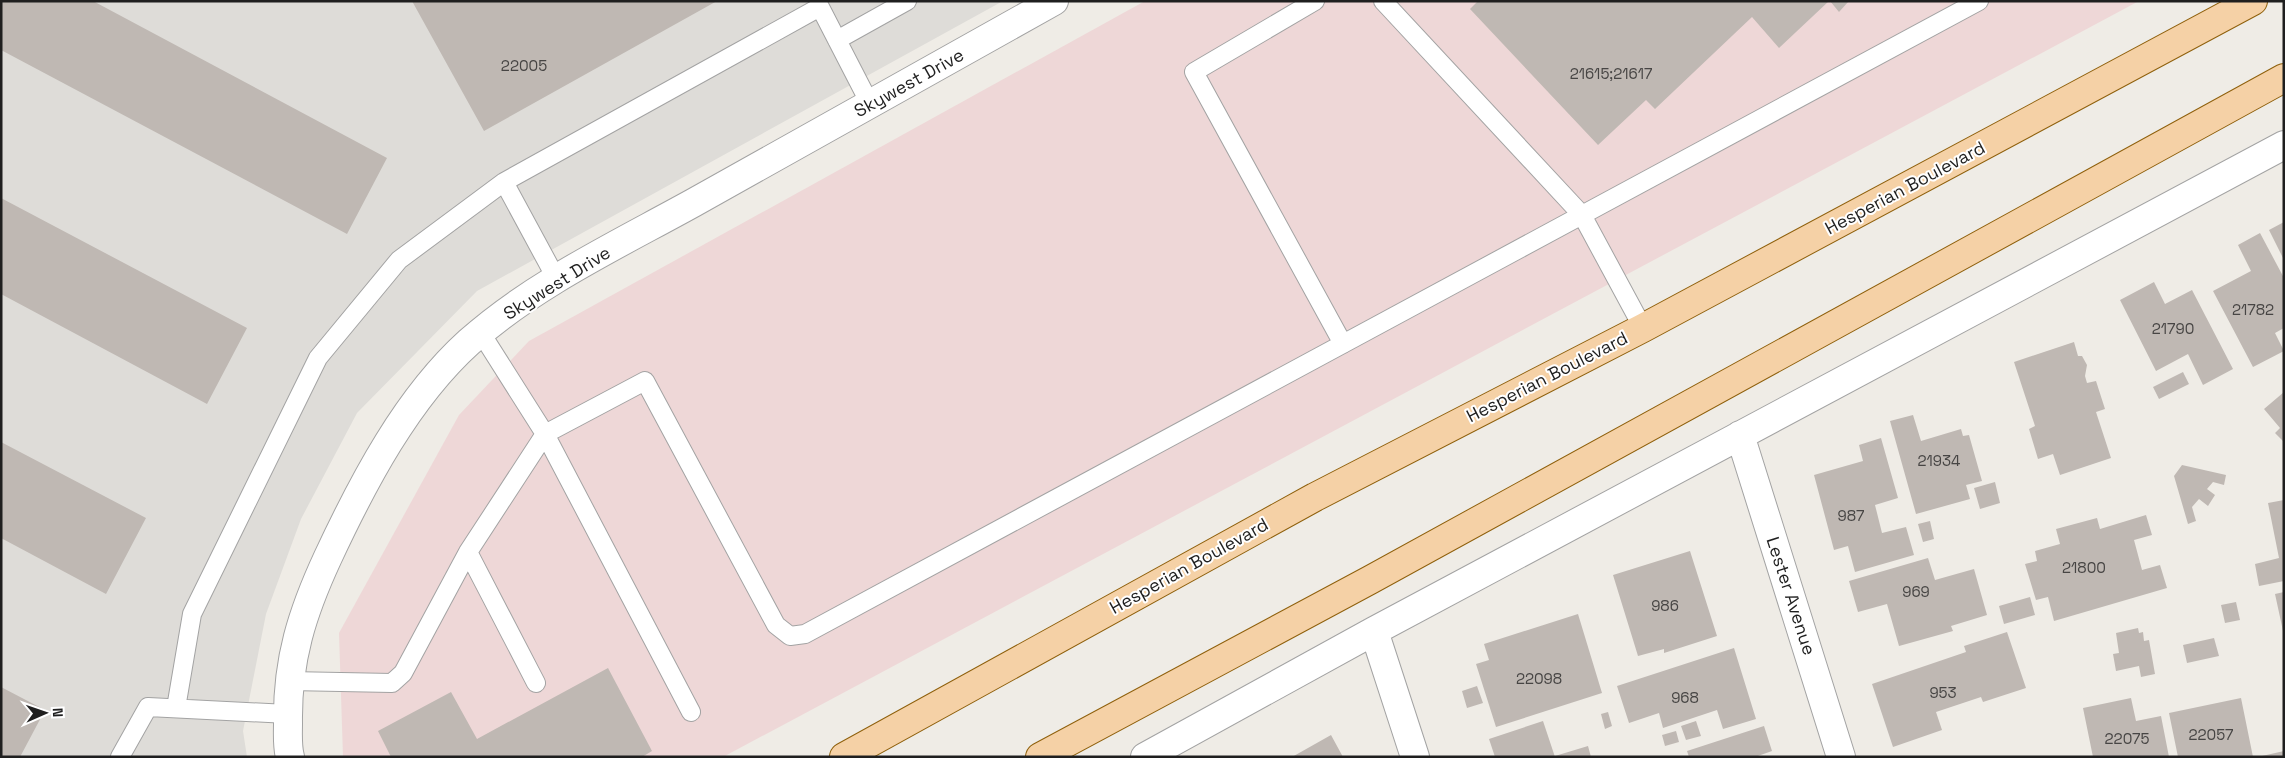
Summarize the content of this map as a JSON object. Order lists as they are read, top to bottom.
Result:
{
  "streets": {
    "main road": ["Hesperian Boulevard"],
    "street": ["Skywest Drive", "Lester Avenue"]
  },
  "house_numbers": [
    "22005",
    "21615;21617",
    "21782",
    "21790",
    "21934",
    "987",
    "21800",
    "969",
    "986",
    "22098",
    "953",
    "968",
    "22057",
    "22075"
  ],
  "north": "right"
}
